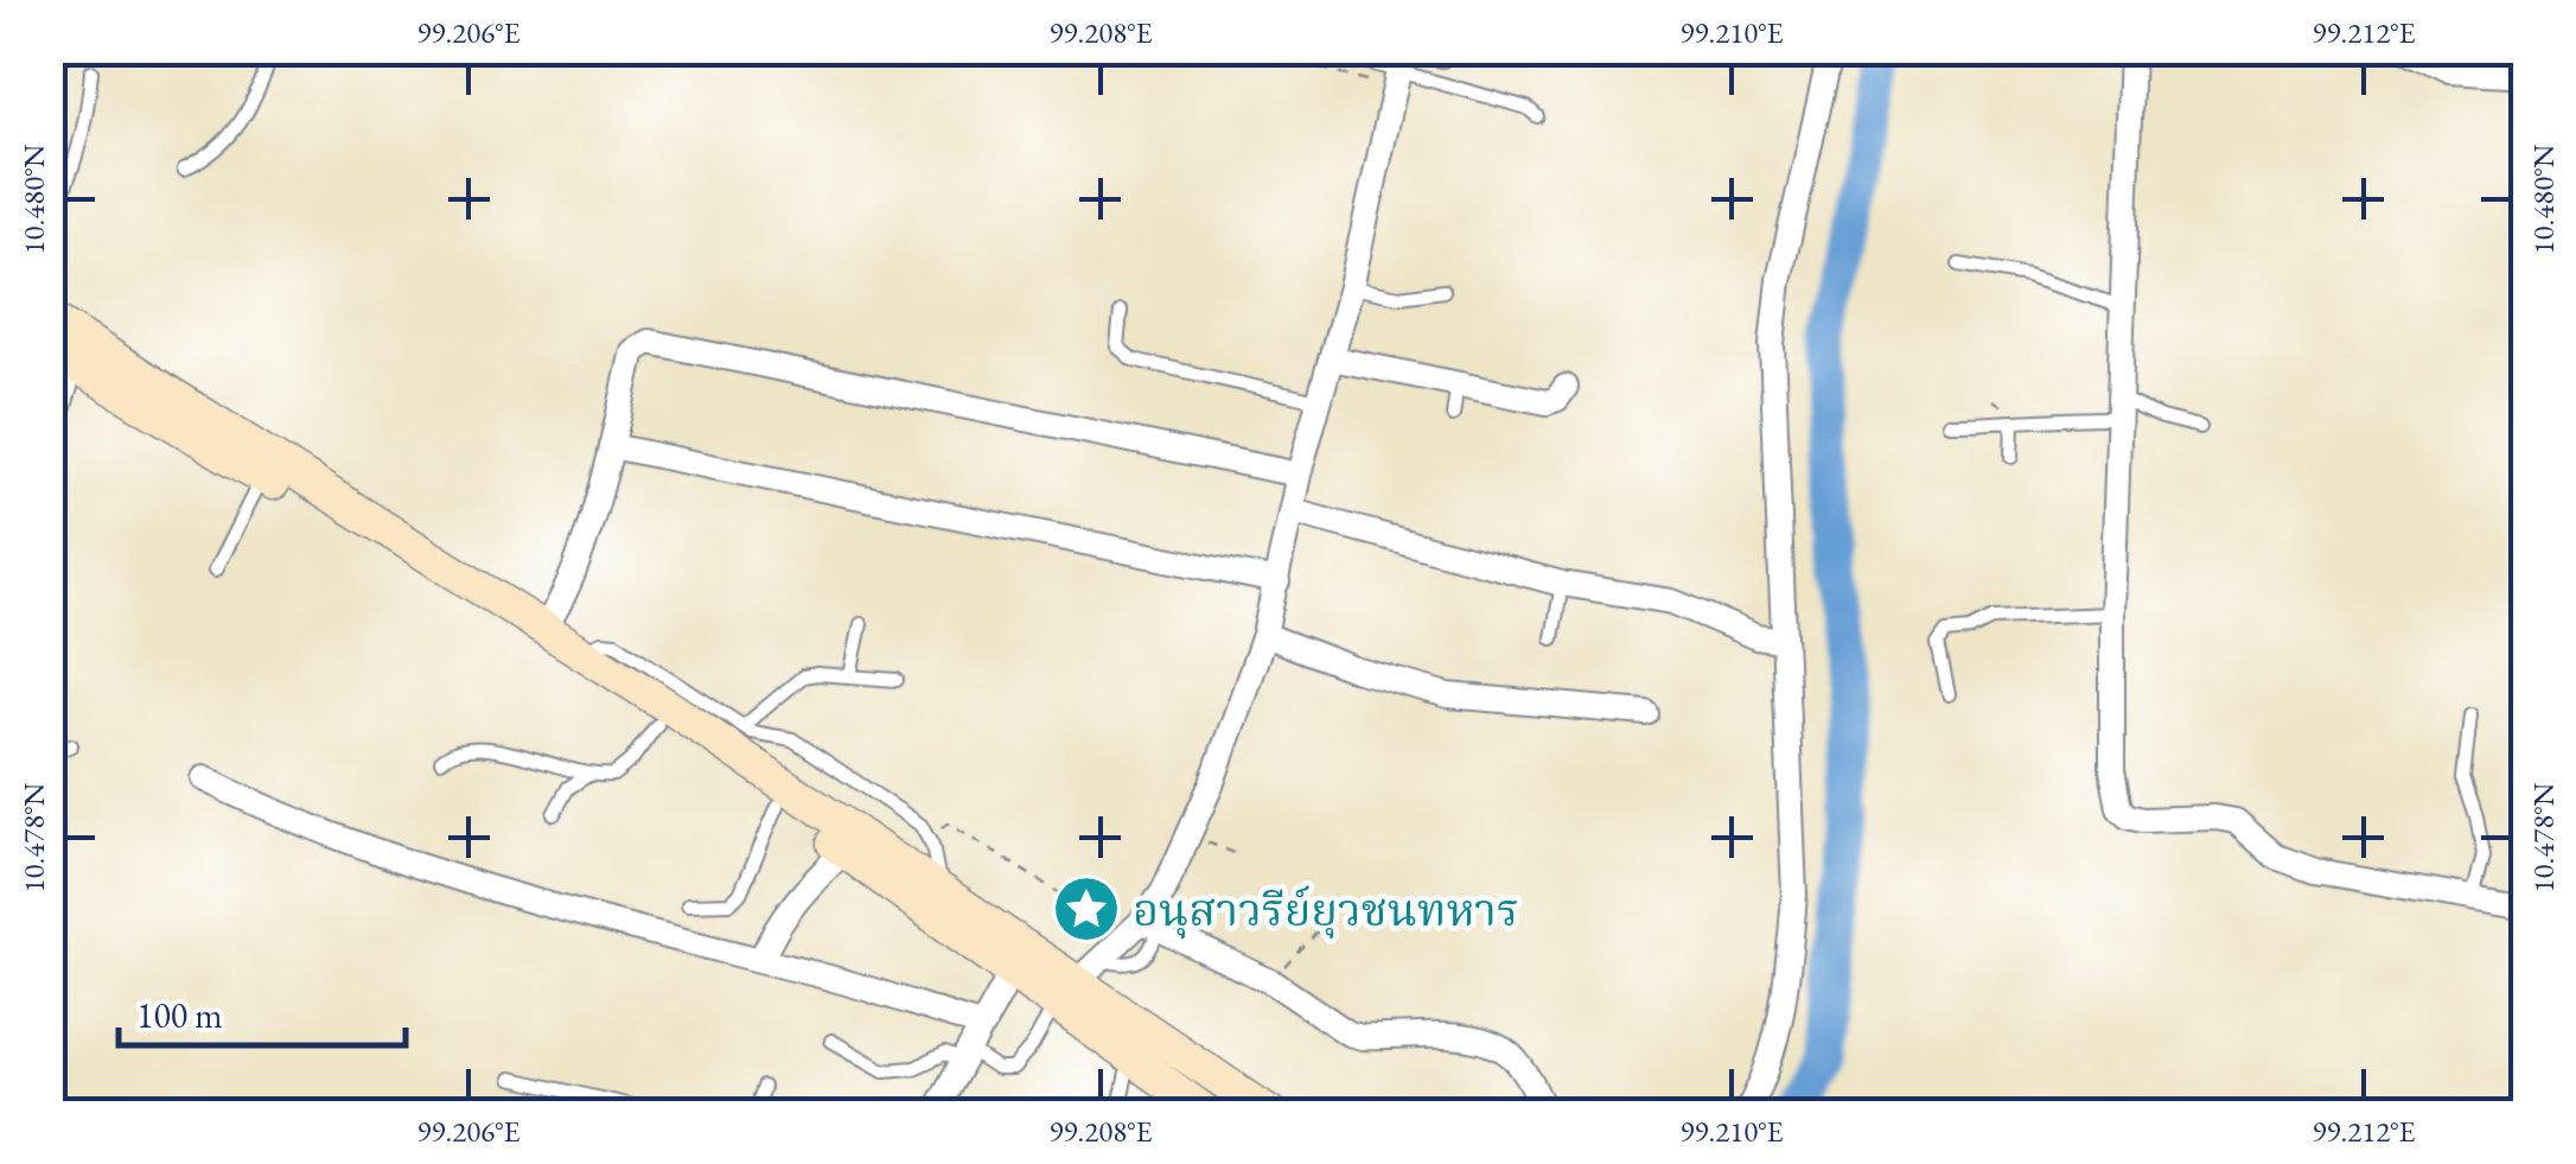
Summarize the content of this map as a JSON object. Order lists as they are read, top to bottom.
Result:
{
  "places": {
    "place": ["อนุสาวรีย์ยุวชนทหาร"]
  },
  "scale_bar": "100 m",
  "coordinates": [
    "99.206°E",
    "99.208°E",
    "99.210°E",
    "99.212°E",
    "10.480°N",
    "10.478°N"
  ]
}
